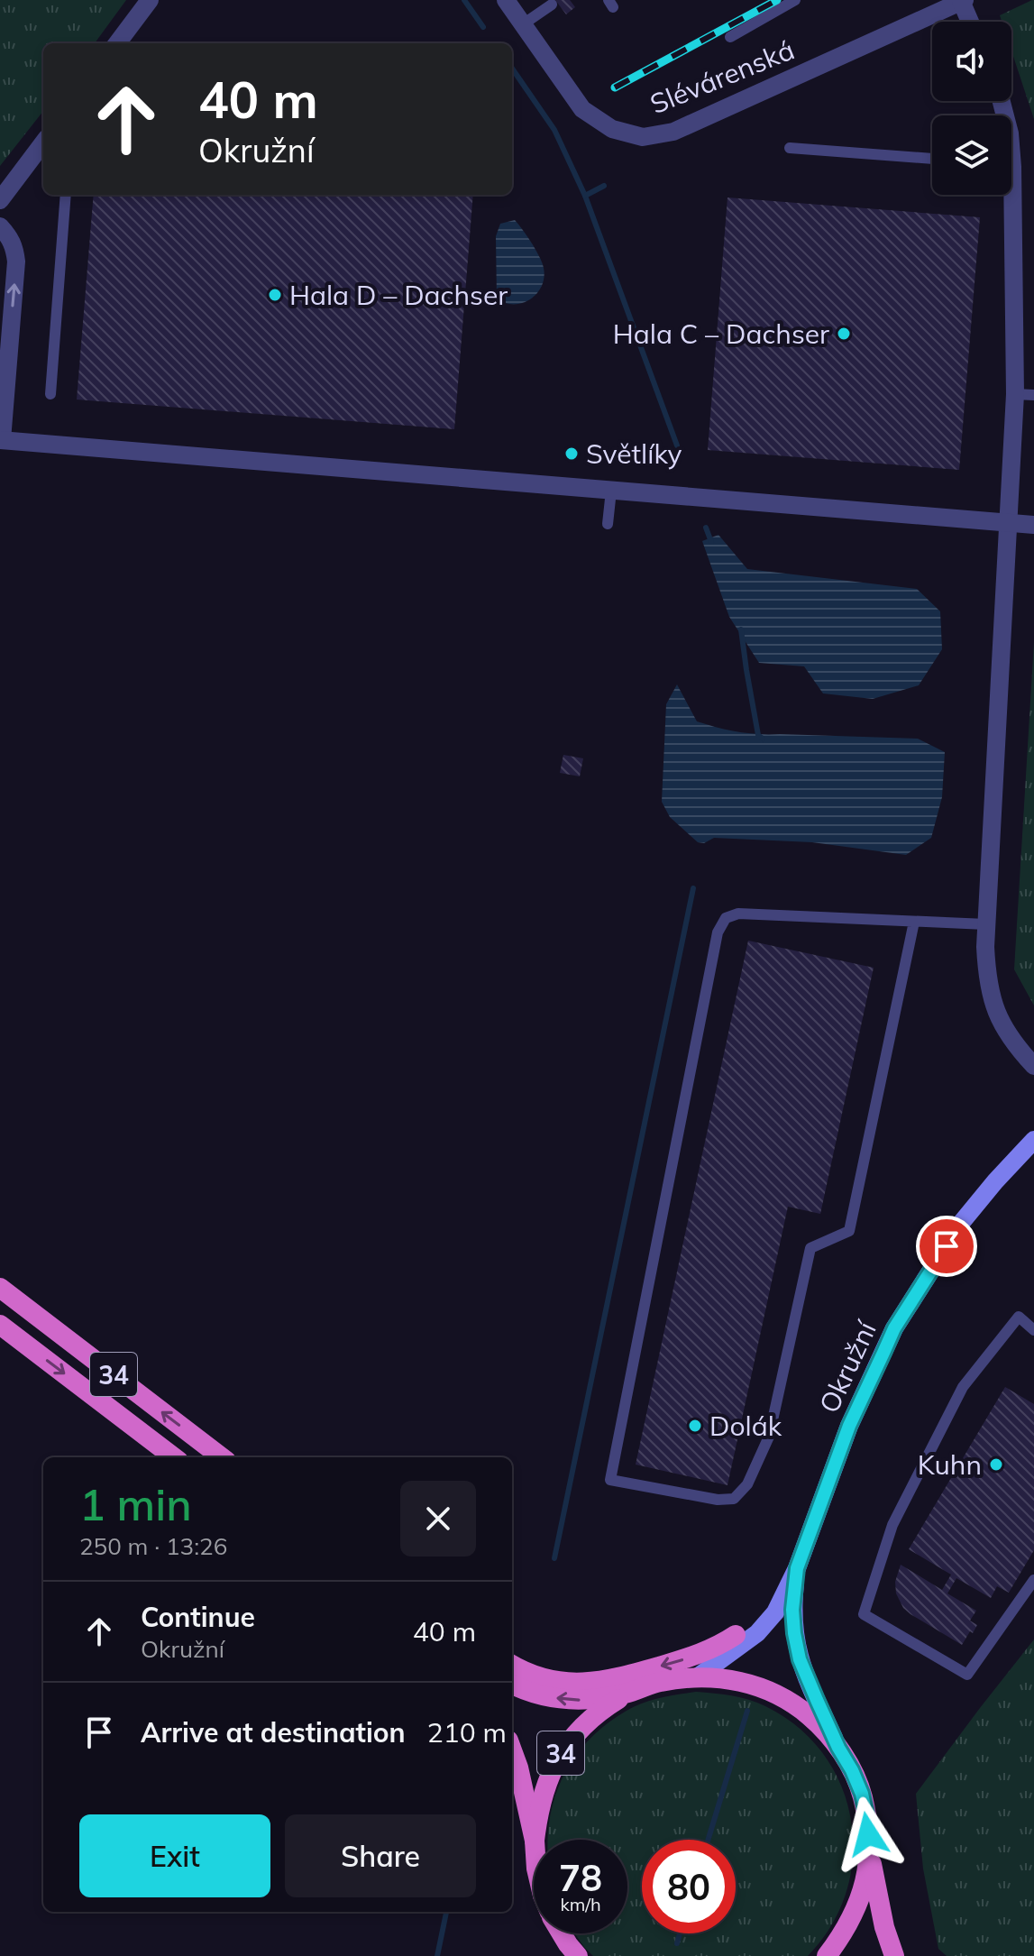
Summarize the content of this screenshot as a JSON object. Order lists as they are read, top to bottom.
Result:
{
  "streets": {
    "highway": ["34"],
    "main road": ["Okružní"],
    "street": ["Slévárenská"]
  },
  "crossings": [
    ["Okružní", "34"]
  ],
  "places": [
    "Hala D – Dachser",
    "Hala C – Dachser",
    "Světlíky",
    "Dolák",
    "Kuhn"
  ],
  "page": {
    "turn": ["40 m", "Okružní"],
    "heading": ["1 min", "250 m · 13:26"],
    "list": [
      {
        "name": "Continue",
        "note": "Okružní",
        "value": "40 m"
      },
      {
        "name": "Arrive at destination",
        "value": "210 m"
      }
    ],
    "buttons": ["Exit", "Share"],
    "speed": "78 km/h",
    "limit": "80"
  }
}
